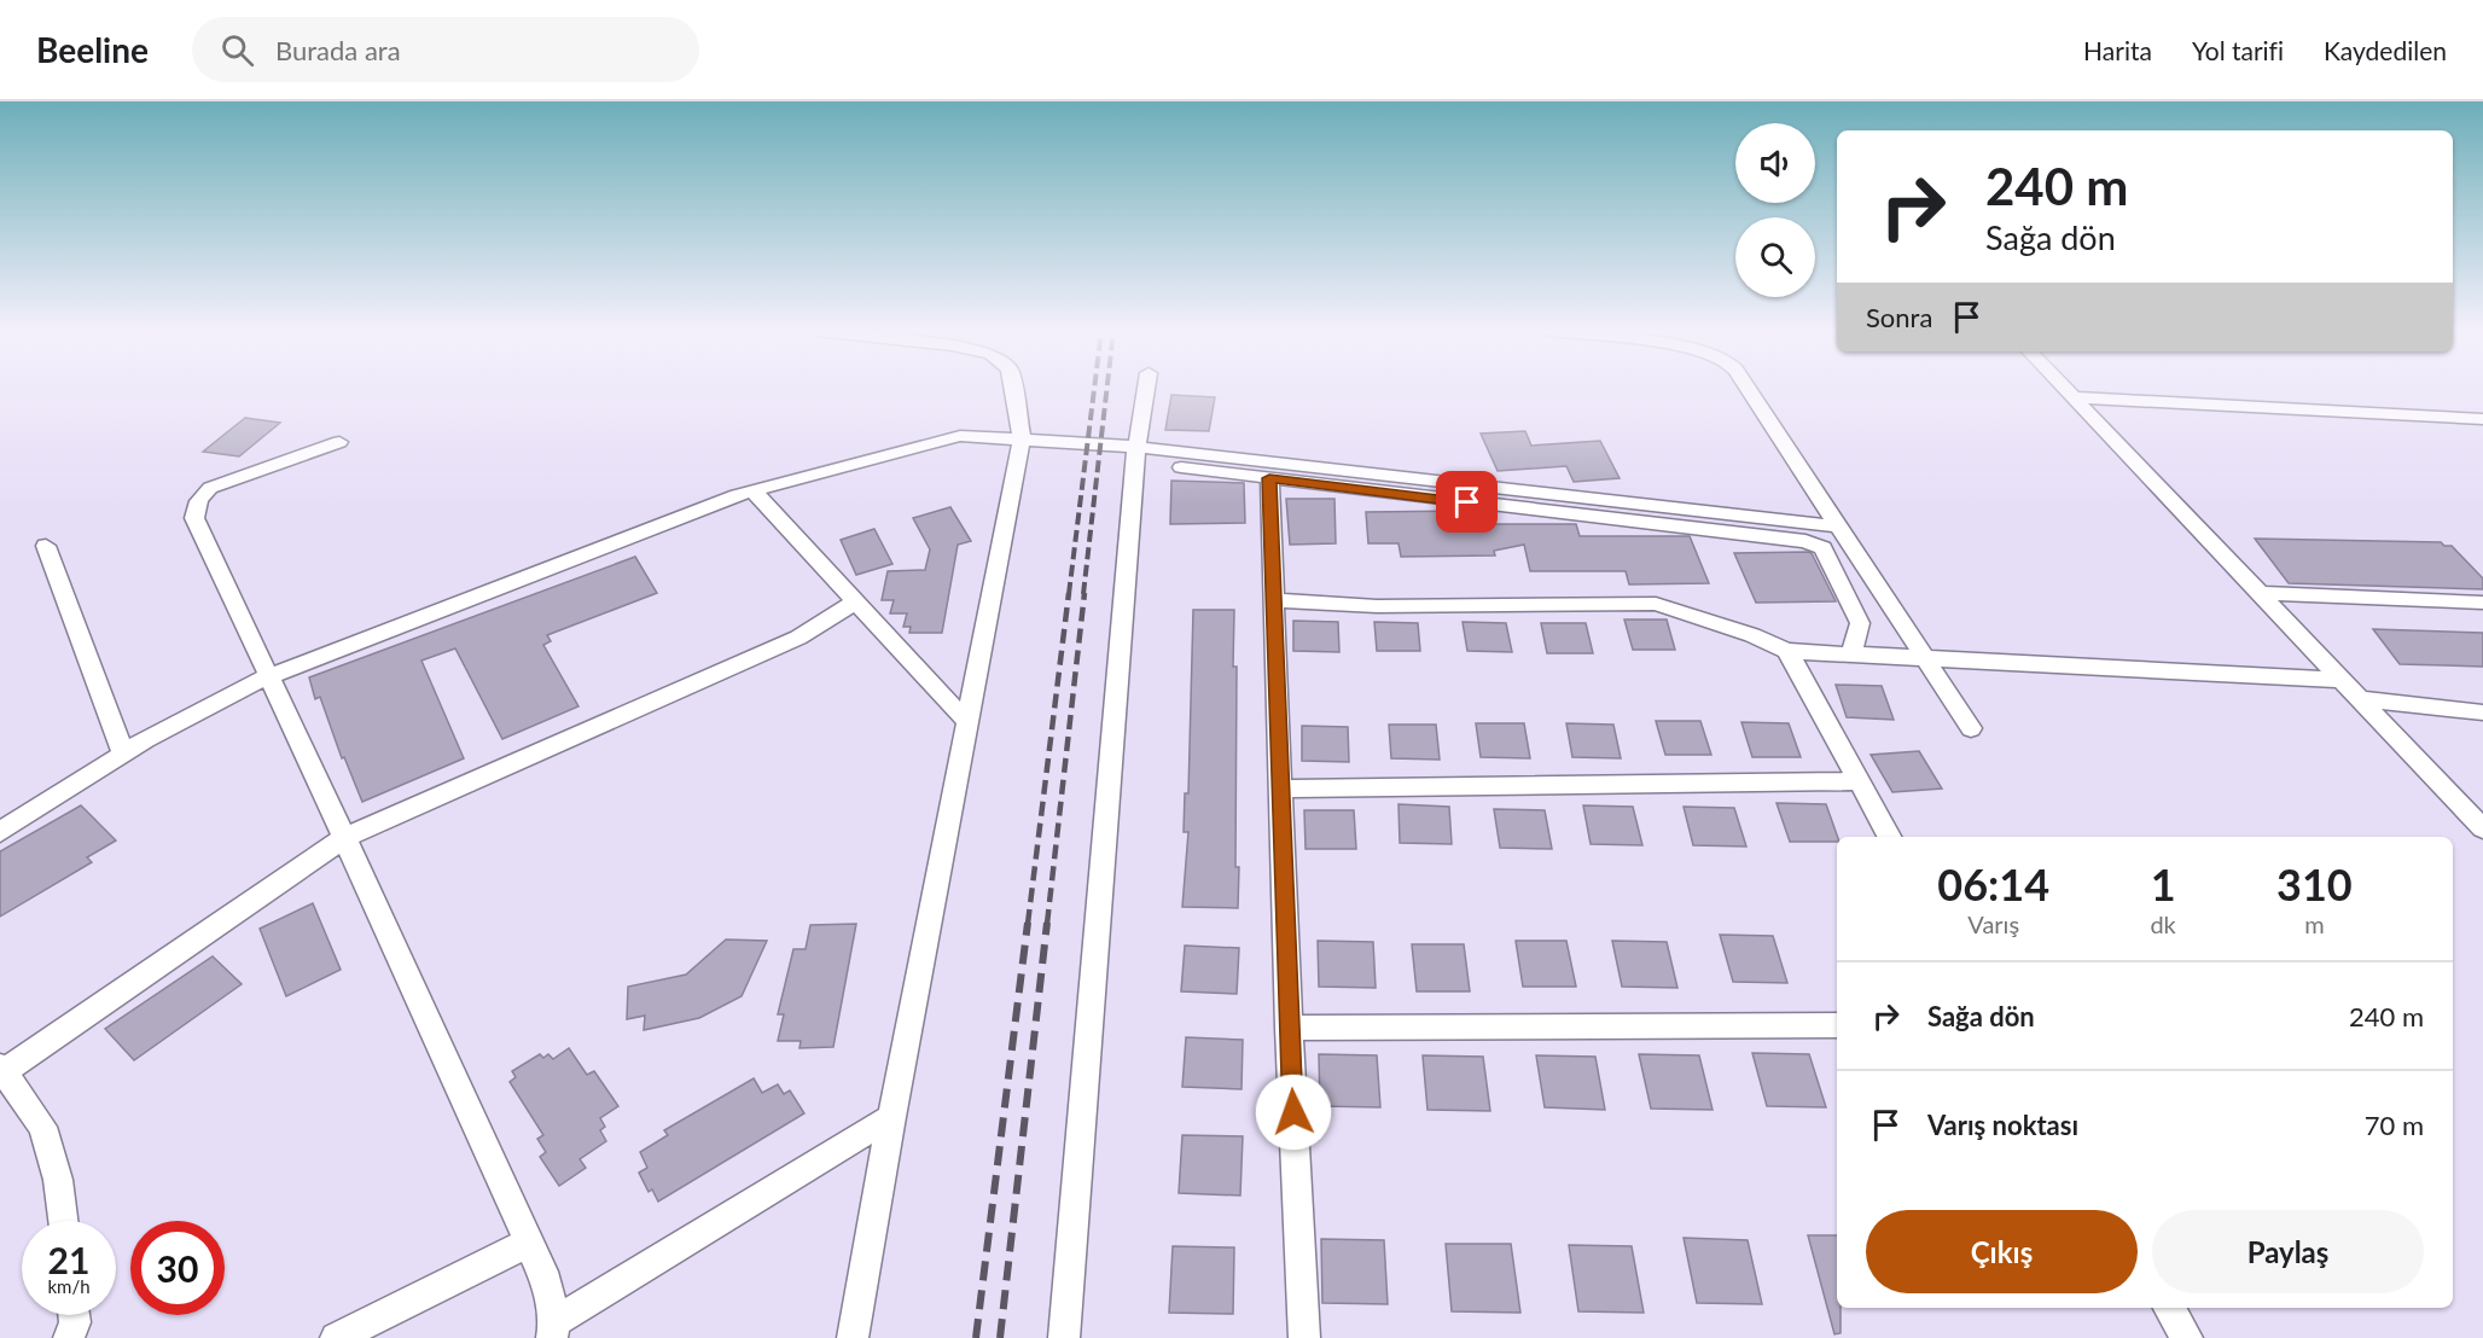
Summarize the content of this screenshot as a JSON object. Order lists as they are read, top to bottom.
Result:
{
  "page": {
    "header": "Beeline",
    "search": "Burada ara",
    "nav": ["Harita", "Yol tarifi", "Kaydedilen"],
    "turn": ["240 m", "Sağa dön"],
    "then": "Sonra",
    "eta": [
      "06:14",
      "Varış",
      "1",
      "dk",
      "310",
      "m"
    ],
    "list": [
      {
        "name": "Sağa dön",
        "value": "240 m"
      },
      {
        "name": "Varış noktası",
        "value": "70 m"
      }
    ],
    "buttons": ["Çıkış", "Paylaş"],
    "speed": "21 km/h",
    "limit": "30"
  }
}
